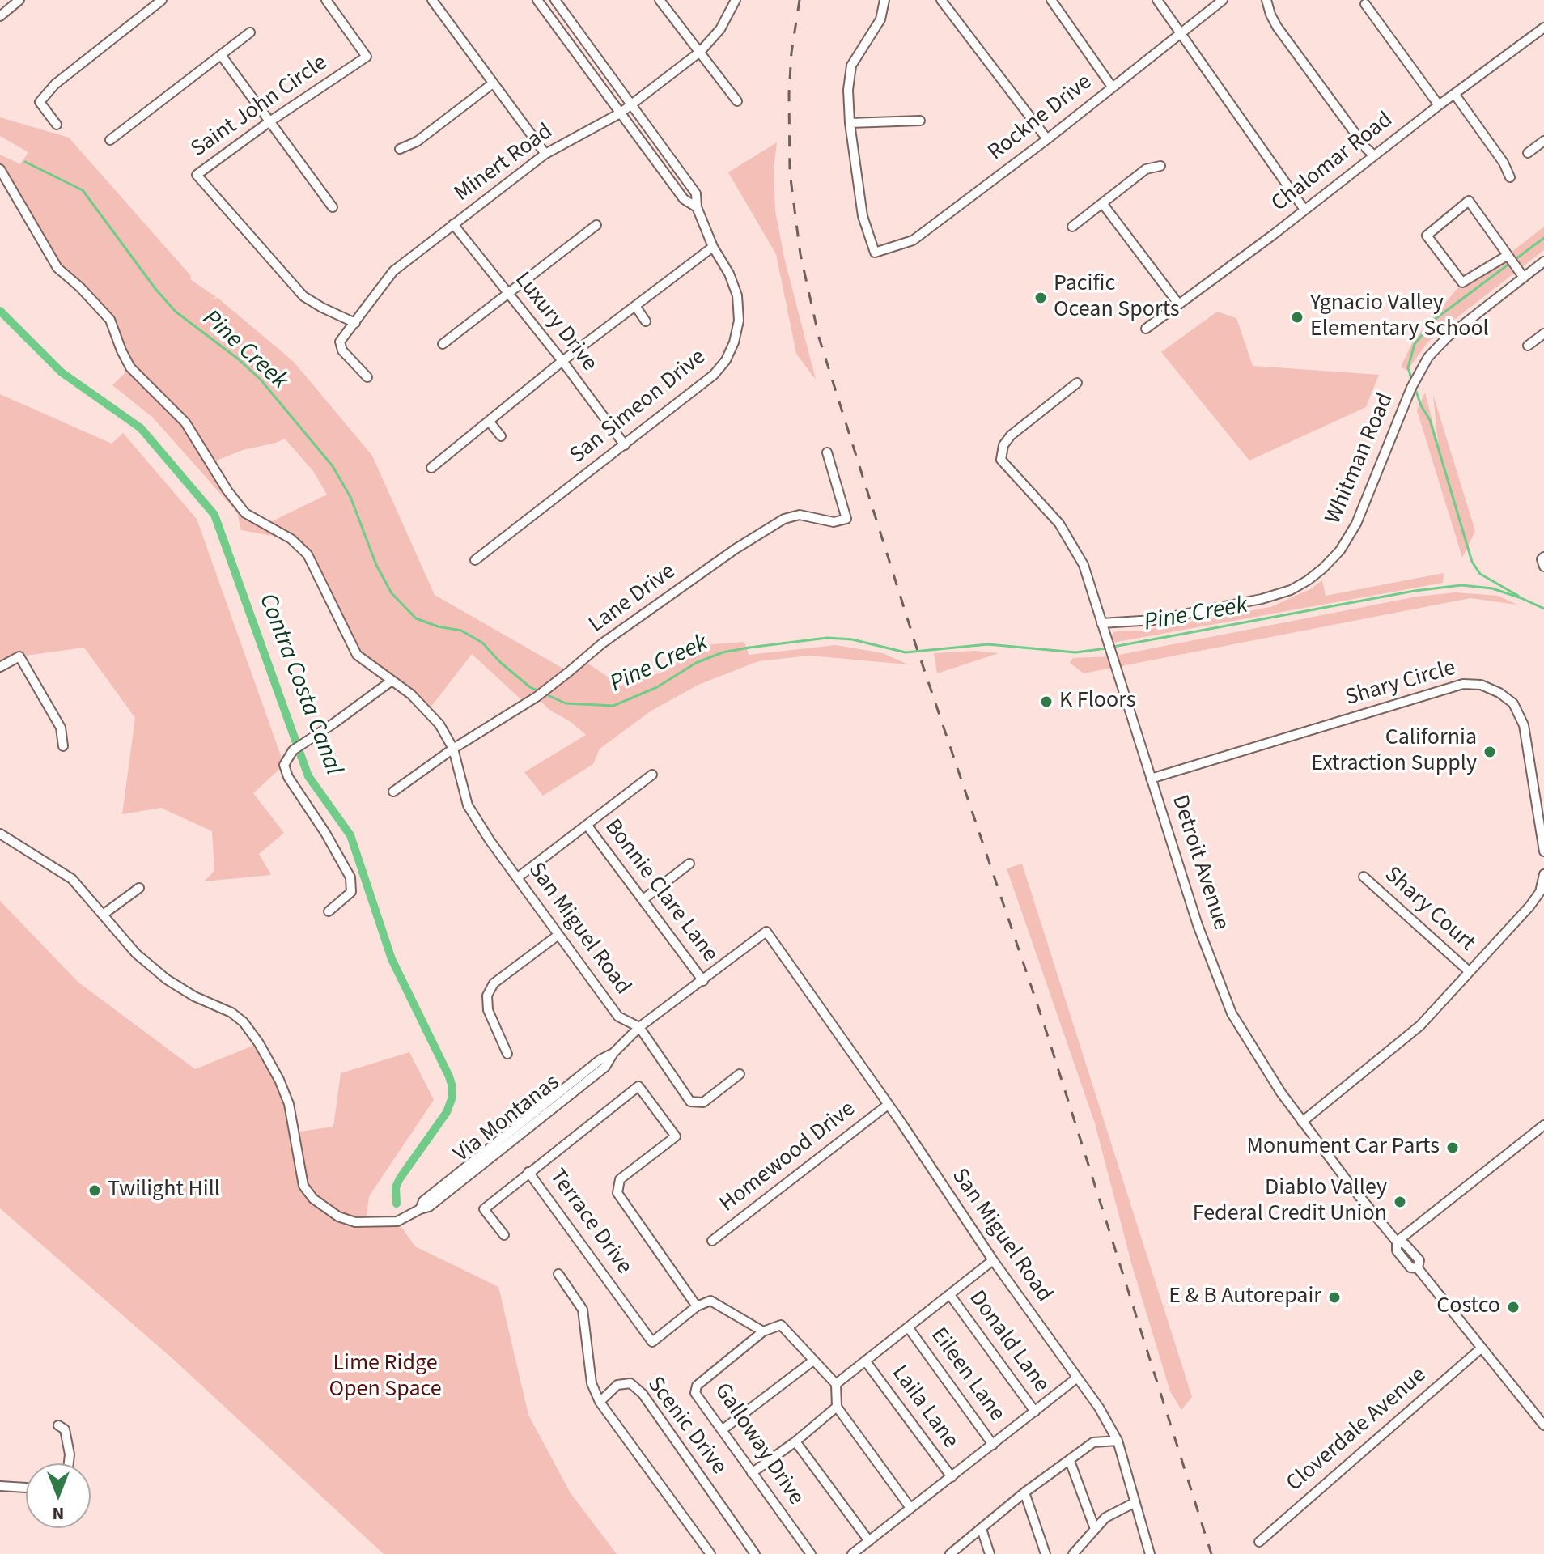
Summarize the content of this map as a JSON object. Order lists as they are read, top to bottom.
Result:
{
  "streets": {
    "street": [
      "Saint John Circle",
      "Rockne Drive",
      "Chalomar Road",
      "Minert Road",
      "Luxury Drive",
      "San Simeon Drive",
      "Whitman Road",
      "Lane Drive",
      "Shary Circle",
      "Detroit Avenue",
      "Bonnie Clare Lane",
      "Shary Court",
      "San Miguel Road",
      "Via Montanas",
      "Homewood Drive",
      "Terrace Drive",
      "Donald Lane",
      "Eileen Lane",
      "Laila Lane",
      "Scenic Drive",
      "Cloverdale Avenue",
      "Galloway Drive"
    ]
  },
  "crossings": [
    ["Saint John Circle", "Minert Road"],
    ["Minert Road", "Luxury Drive"],
    ["Minert Road", "San Simeon Drive"],
    ["Luxury Drive", "San Simeon Drive"],
    ["Whitman Road", "Detroit Avenue"],
    ["Lane Drive", "San Miguel Road"],
    ["Shary Circle", "Detroit Avenue"],
    ["Detroit Avenue", "Cloverdale Avenue"],
    ["Bonnie Clare Lane", "San Miguel Road"],
    ["San Miguel Road", "Via Montanas"],
    ["San Miguel Road", "Homewood Drive"]
  ],
  "water": ["Pine Creek", "Contra Costa Canal"],
  "parks": ["Lime Ridge Open Space"],
  "places": [
    "Pacific Ocean Sports",
    "Ygnacio Valley Elementary School",
    "K Floors",
    "California Extraction Supply",
    "Monument Car Parts",
    "Twilight Hill",
    "Diablo Valley Federal Credit Union",
    "E & B Autorepair",
    "Costco"
  ],
  "north": "bottom"
}
